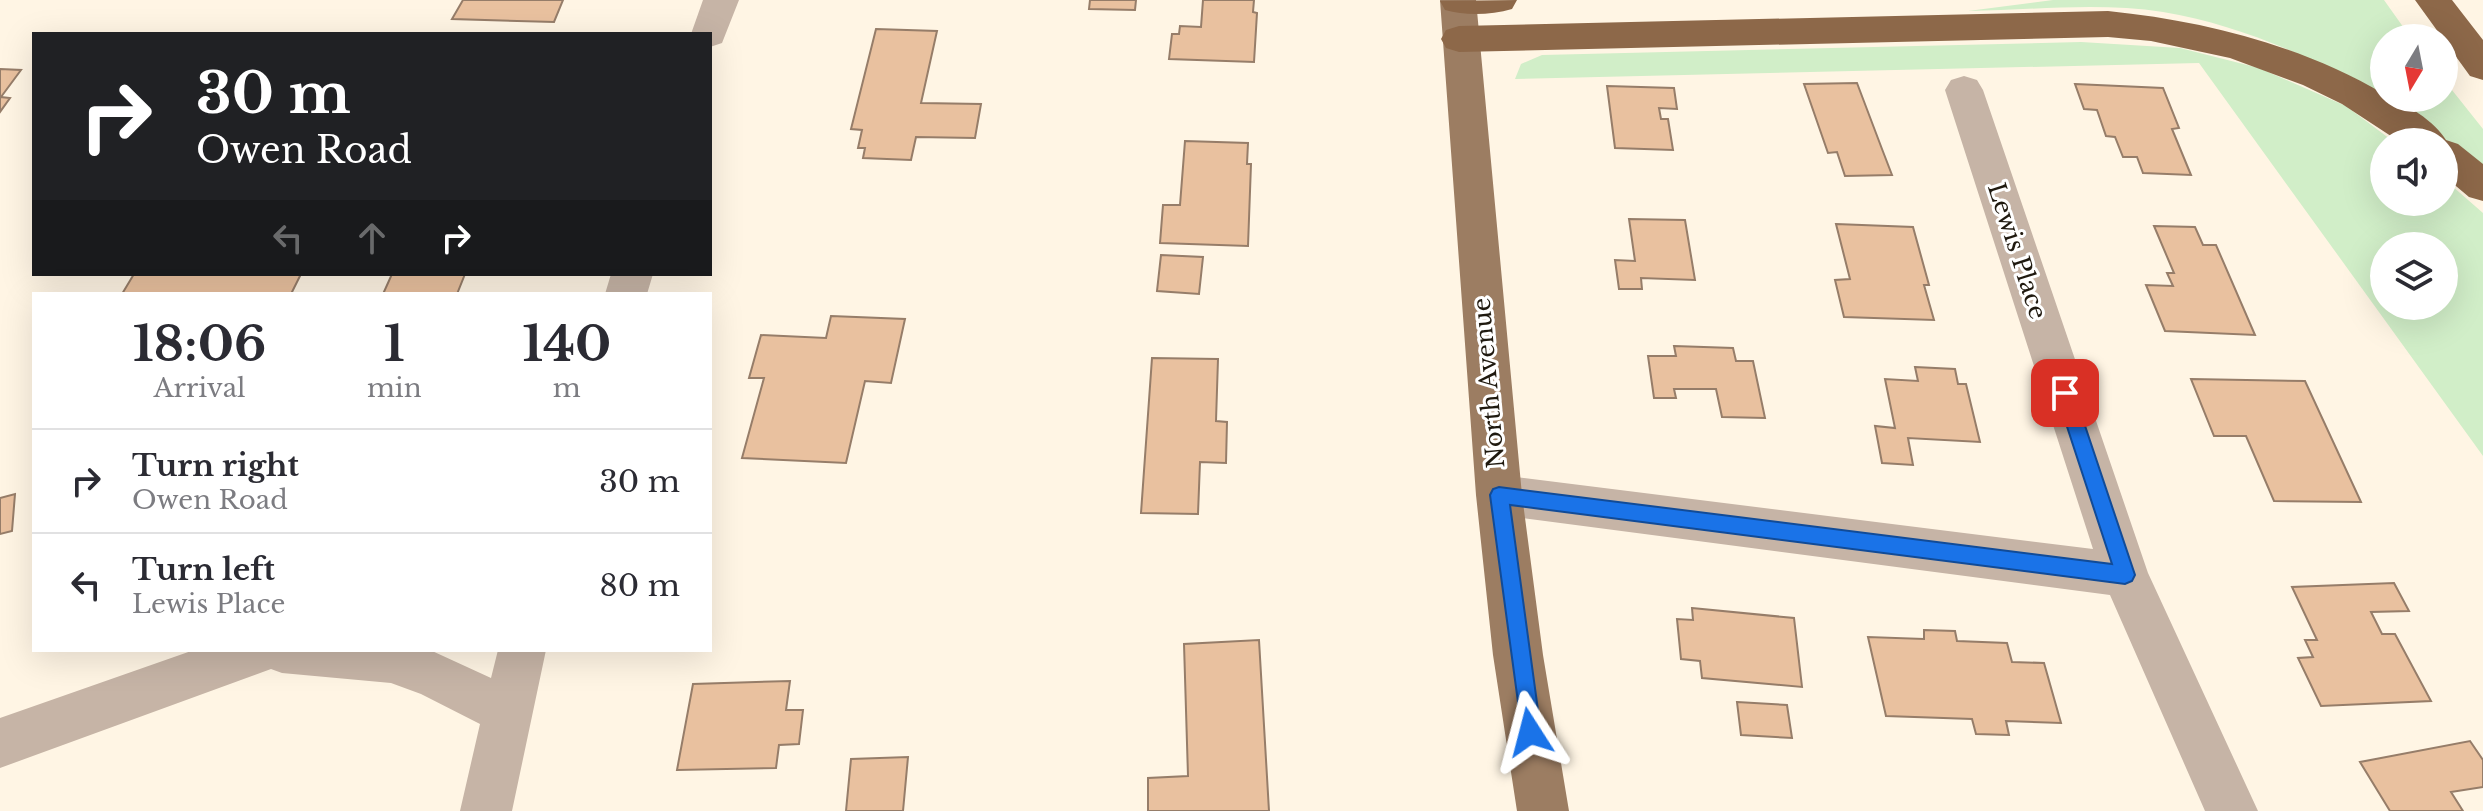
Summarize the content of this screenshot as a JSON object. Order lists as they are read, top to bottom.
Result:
{
  "streets": {
    "main road": ["North Avenue"],
    "street": ["Lewis Place"]
  },
  "north": "bottom",
  "page": {
    "turn": ["30 m", "Owen Road"],
    "eta": [
      "18:06",
      "Arrival",
      "1",
      "min",
      "140",
      "m"
    ],
    "list": [
      {
        "name": "Turn right",
        "note": "Owen Road",
        "value": "30 m"
      },
      {
        "name": "Turn left",
        "note": "Lewis Place",
        "value": "80 m"
      }
    ]
  }
}
